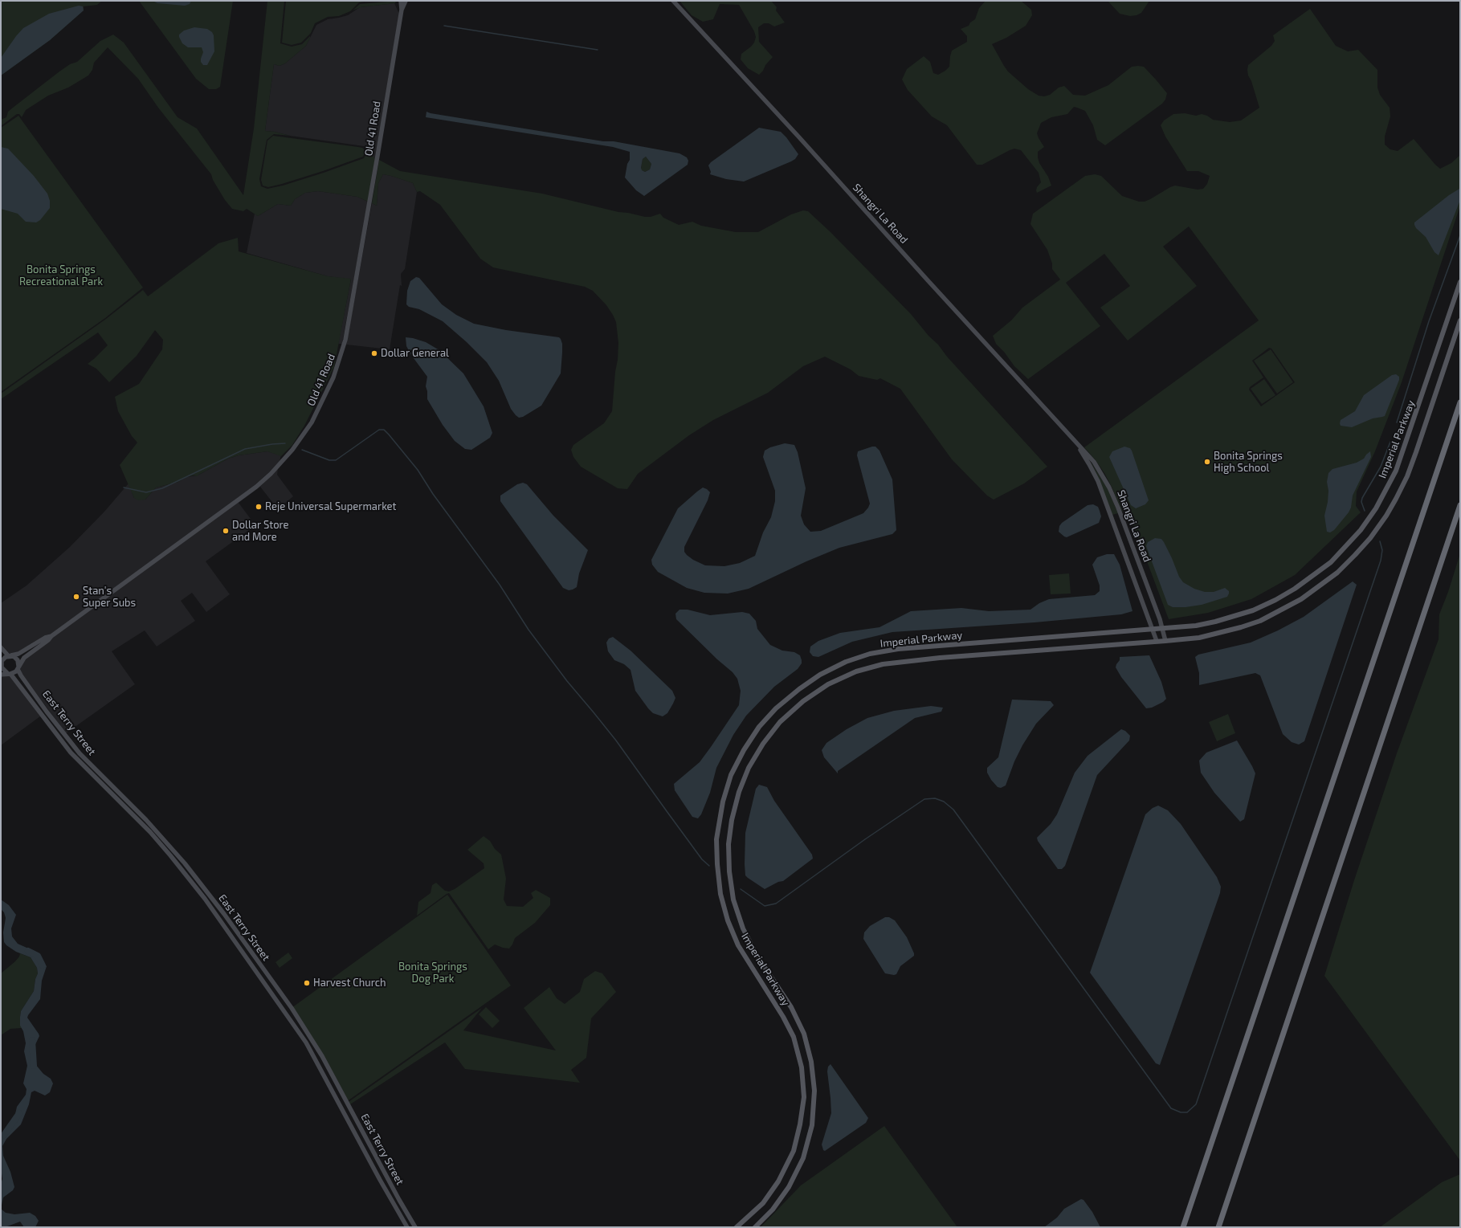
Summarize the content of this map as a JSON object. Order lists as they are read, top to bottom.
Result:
{
  "streets": {
    "main road": ["Imperial Parkway"],
    "street": ["Old 41 Road", "Shangri La Road", "East Terry Street"]
  },
  "crossings": [
    ["Old 41 Road", "East Terry Street"],
    ["Shangri La Road", "Imperial Parkway"]
  ],
  "parks": ["Bonita Springs Recreational Park", "Bonita Springs Dog Park"],
  "places": [
    "Dollar General",
    "Bonita Springs High School",
    "Reje Universal Supermarket",
    "Dollar Store and More",
    "Stan's Super Subs",
    "Harvest Church"
  ]
}
